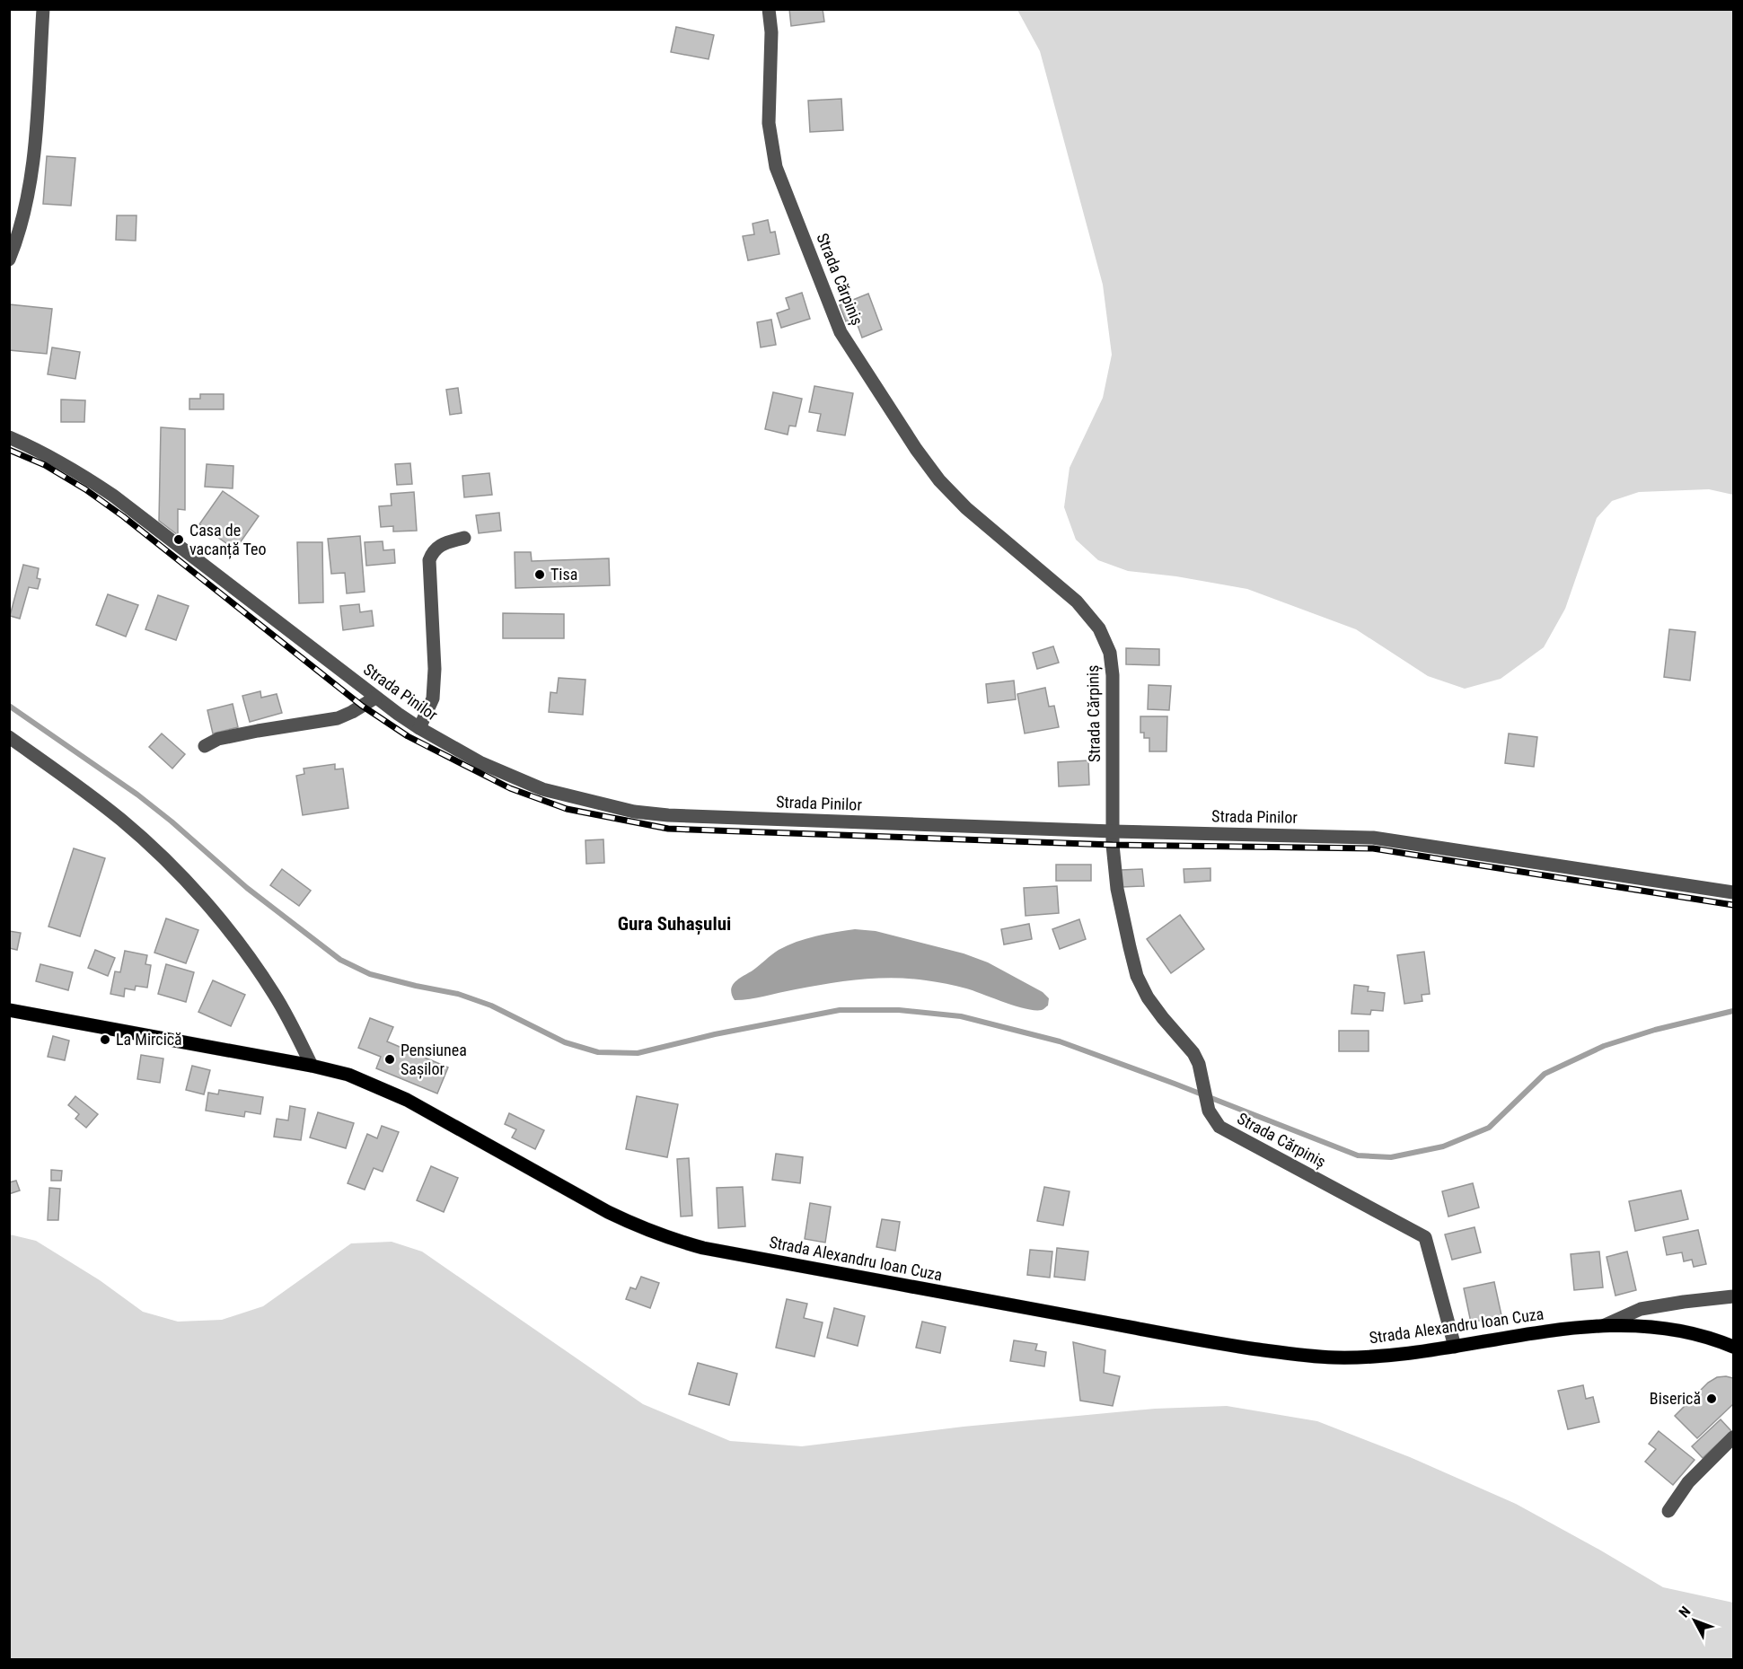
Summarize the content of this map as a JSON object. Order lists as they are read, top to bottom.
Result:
{
  "streets": {
    "main road": ["Strada Alexandru Ioan Cuza"],
    "street": ["Strada Cărpiniș", "Strada Pinilor"]
  },
  "crossings": [
    ["Strada Cărpiniș", "Strada Pinilor"],
    ["Strada Cărpiniș", "Strada Alexandru Ioan Cuza"]
  ],
  "districts": ["Gura Suhașului"],
  "places": [
    "Casa de vacanță Teo",
    "Tisa",
    "La Mircică",
    "Pensiunea Sașilor",
    "Biserică"
  ],
  "north": "top left"
}
